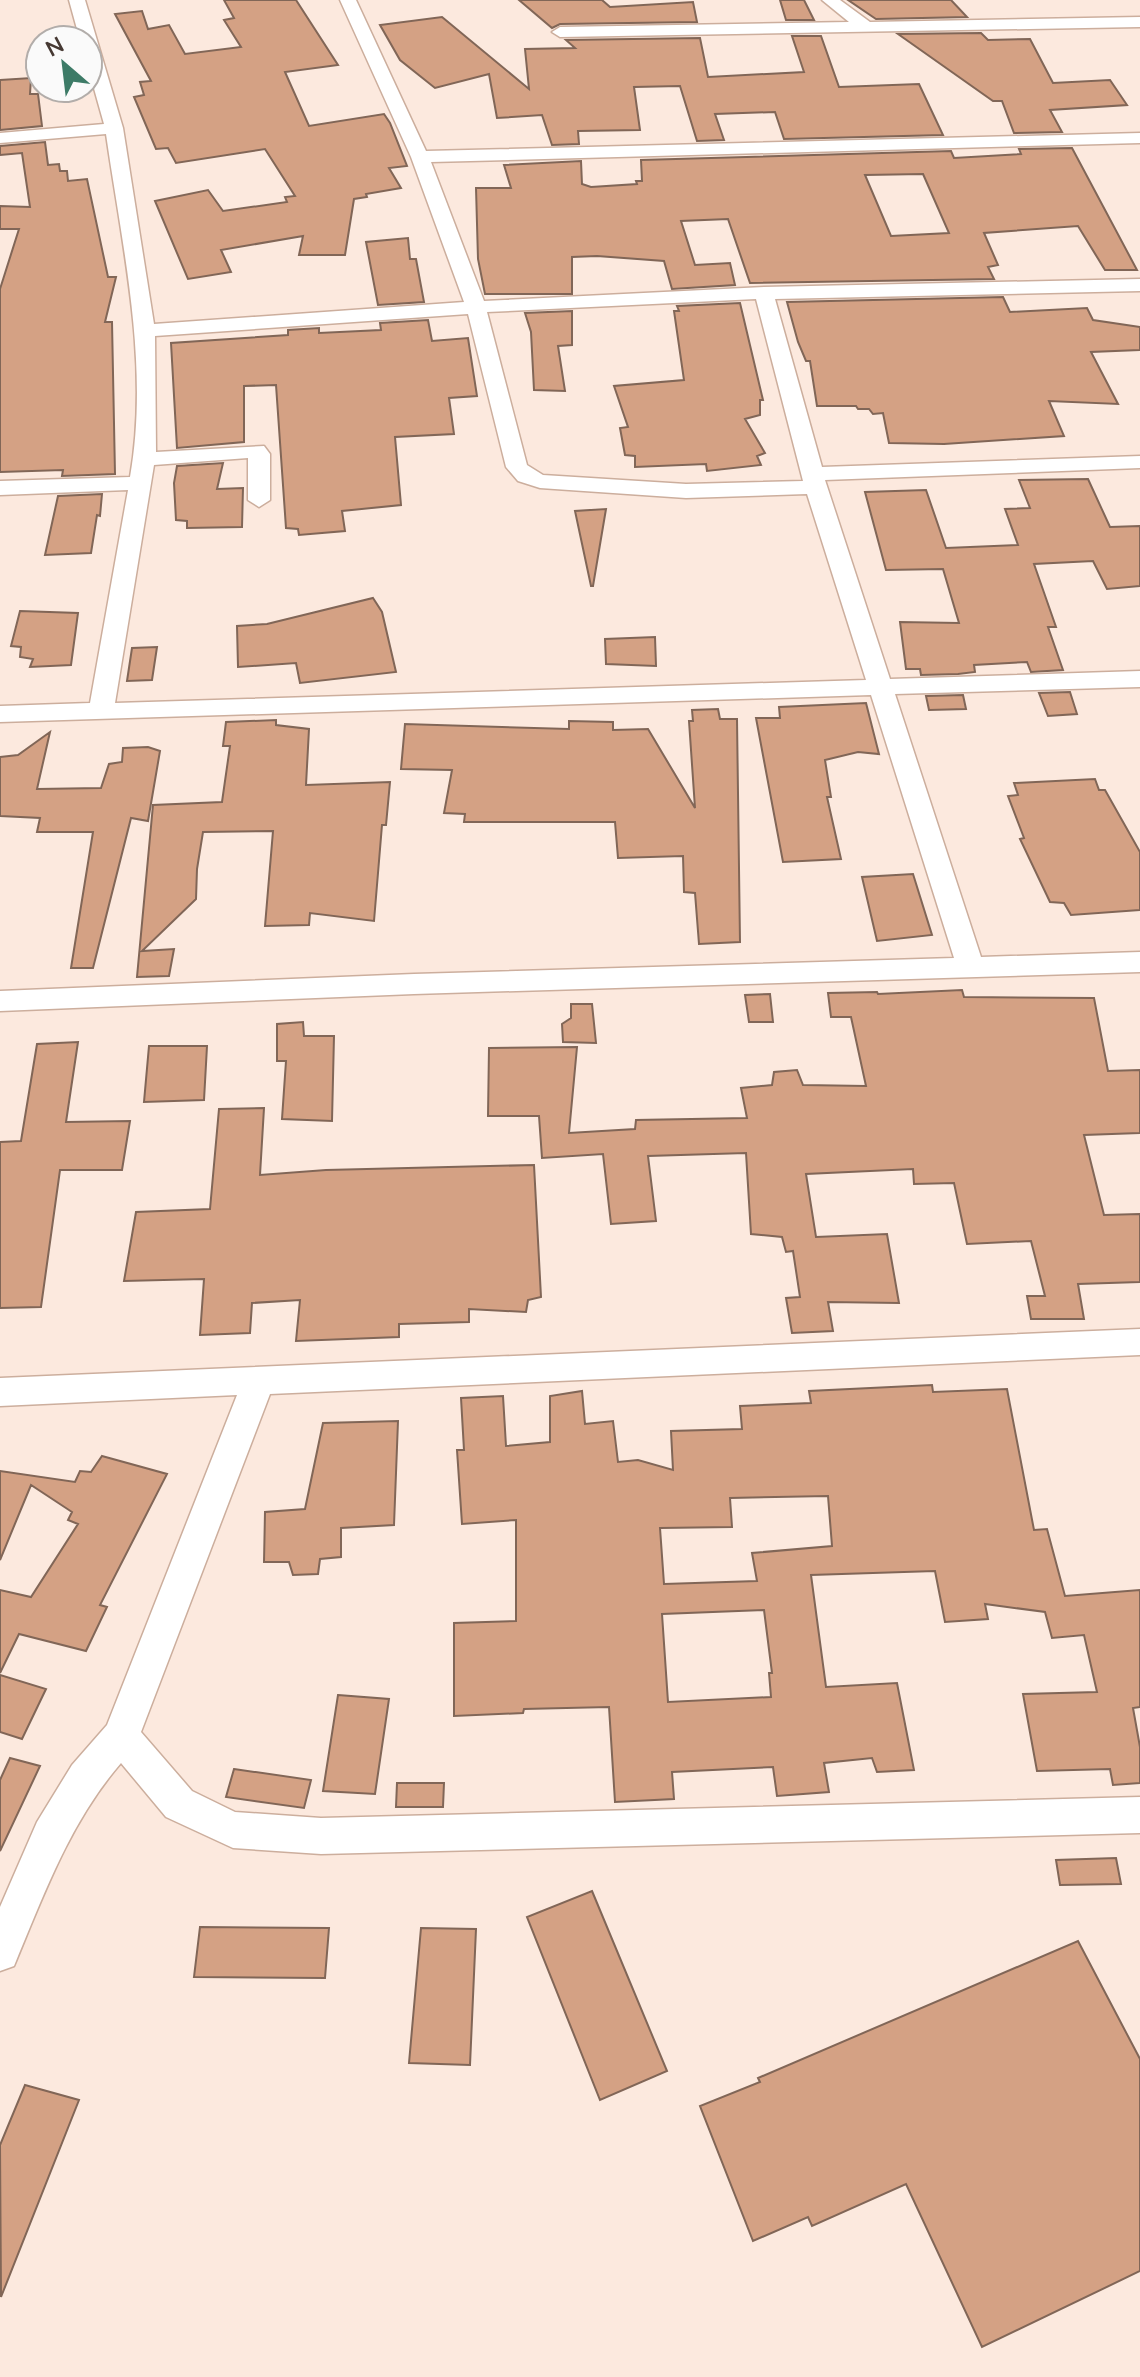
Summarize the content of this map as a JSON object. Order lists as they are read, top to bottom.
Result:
{
  "north": "top left"
}
